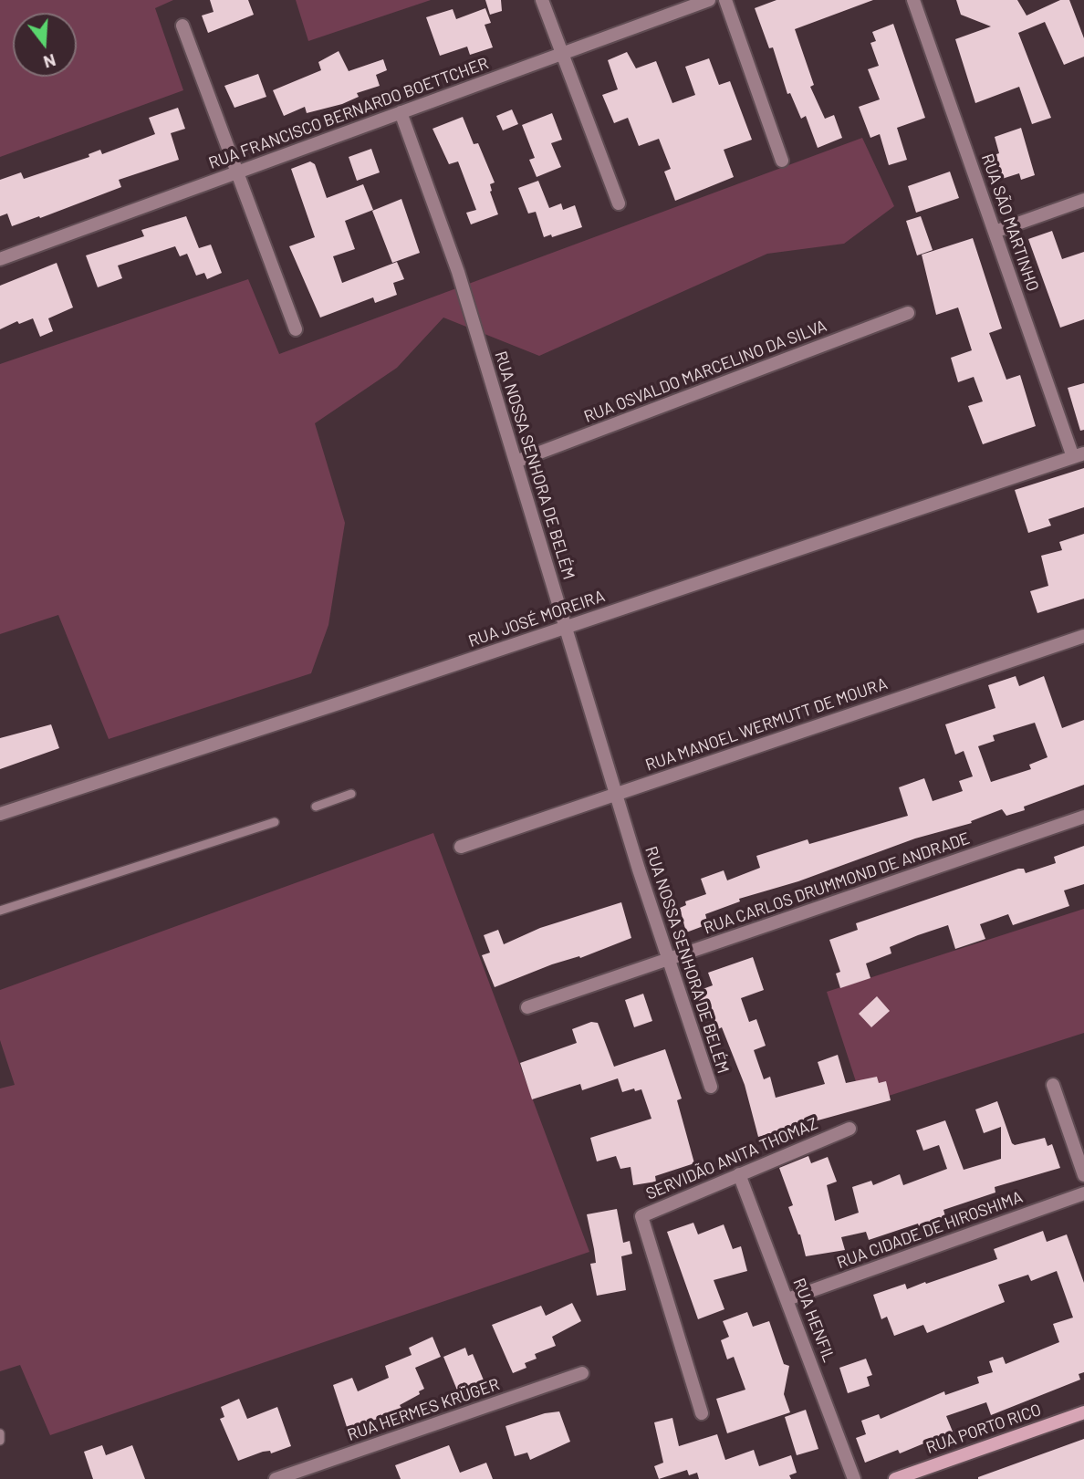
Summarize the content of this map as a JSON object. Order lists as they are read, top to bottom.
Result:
{
  "streets": {
    "main road": ["RUA PORTO RICO"],
    "street": [
      "RUA FRANCISCO BERNARDO BOETTCHER",
      "RUA SÃO MARTINHO",
      "RUA OSVALDO MARCELINO DA SILVA",
      "RUA NOSSA SENHORA DE BELÉM",
      "RUA JOSÉ MOREIRA",
      "RUA MANOEL WERMUTT DE MOURA",
      "RUA CARLOS DRUMMOND DE ANDRADE",
      "SERVIDÃO ANITA THOMAZ",
      "RUA CIDADE DE HIROSHIMA",
      "RUA HENFIL",
      "RUA HERMES KRÜGER"
    ]
  },
  "crossings": [
    ["RUA FRANCISCO BERNARDO BOETTCHER", "RUA NOSSA SENHORA DE BELÉM"],
    ["RUA SÃO MARTINHO", "RUA JOSÉ MOREIRA"],
    ["RUA OSVALDO MARCELINO DA SILVA", "RUA NOSSA SENHORA DE BELÉM"],
    ["RUA NOSSA SENHORA DE BELÉM", "RUA JOSÉ MOREIRA"],
    ["RUA NOSSA SENHORA DE BELÉM", "RUA MANOEL WERMUTT DE MOURA"],
    ["RUA NOSSA SENHORA DE BELÉM", "RUA CARLOS DRUMMOND DE ANDRADE"],
    ["SERVIDÃO ANITA THOMAZ", "RUA HENFIL"],
    ["RUA CIDADE DE HIROSHIMA", "RUA HENFIL"]
  ],
  "north": "bottom"
}
